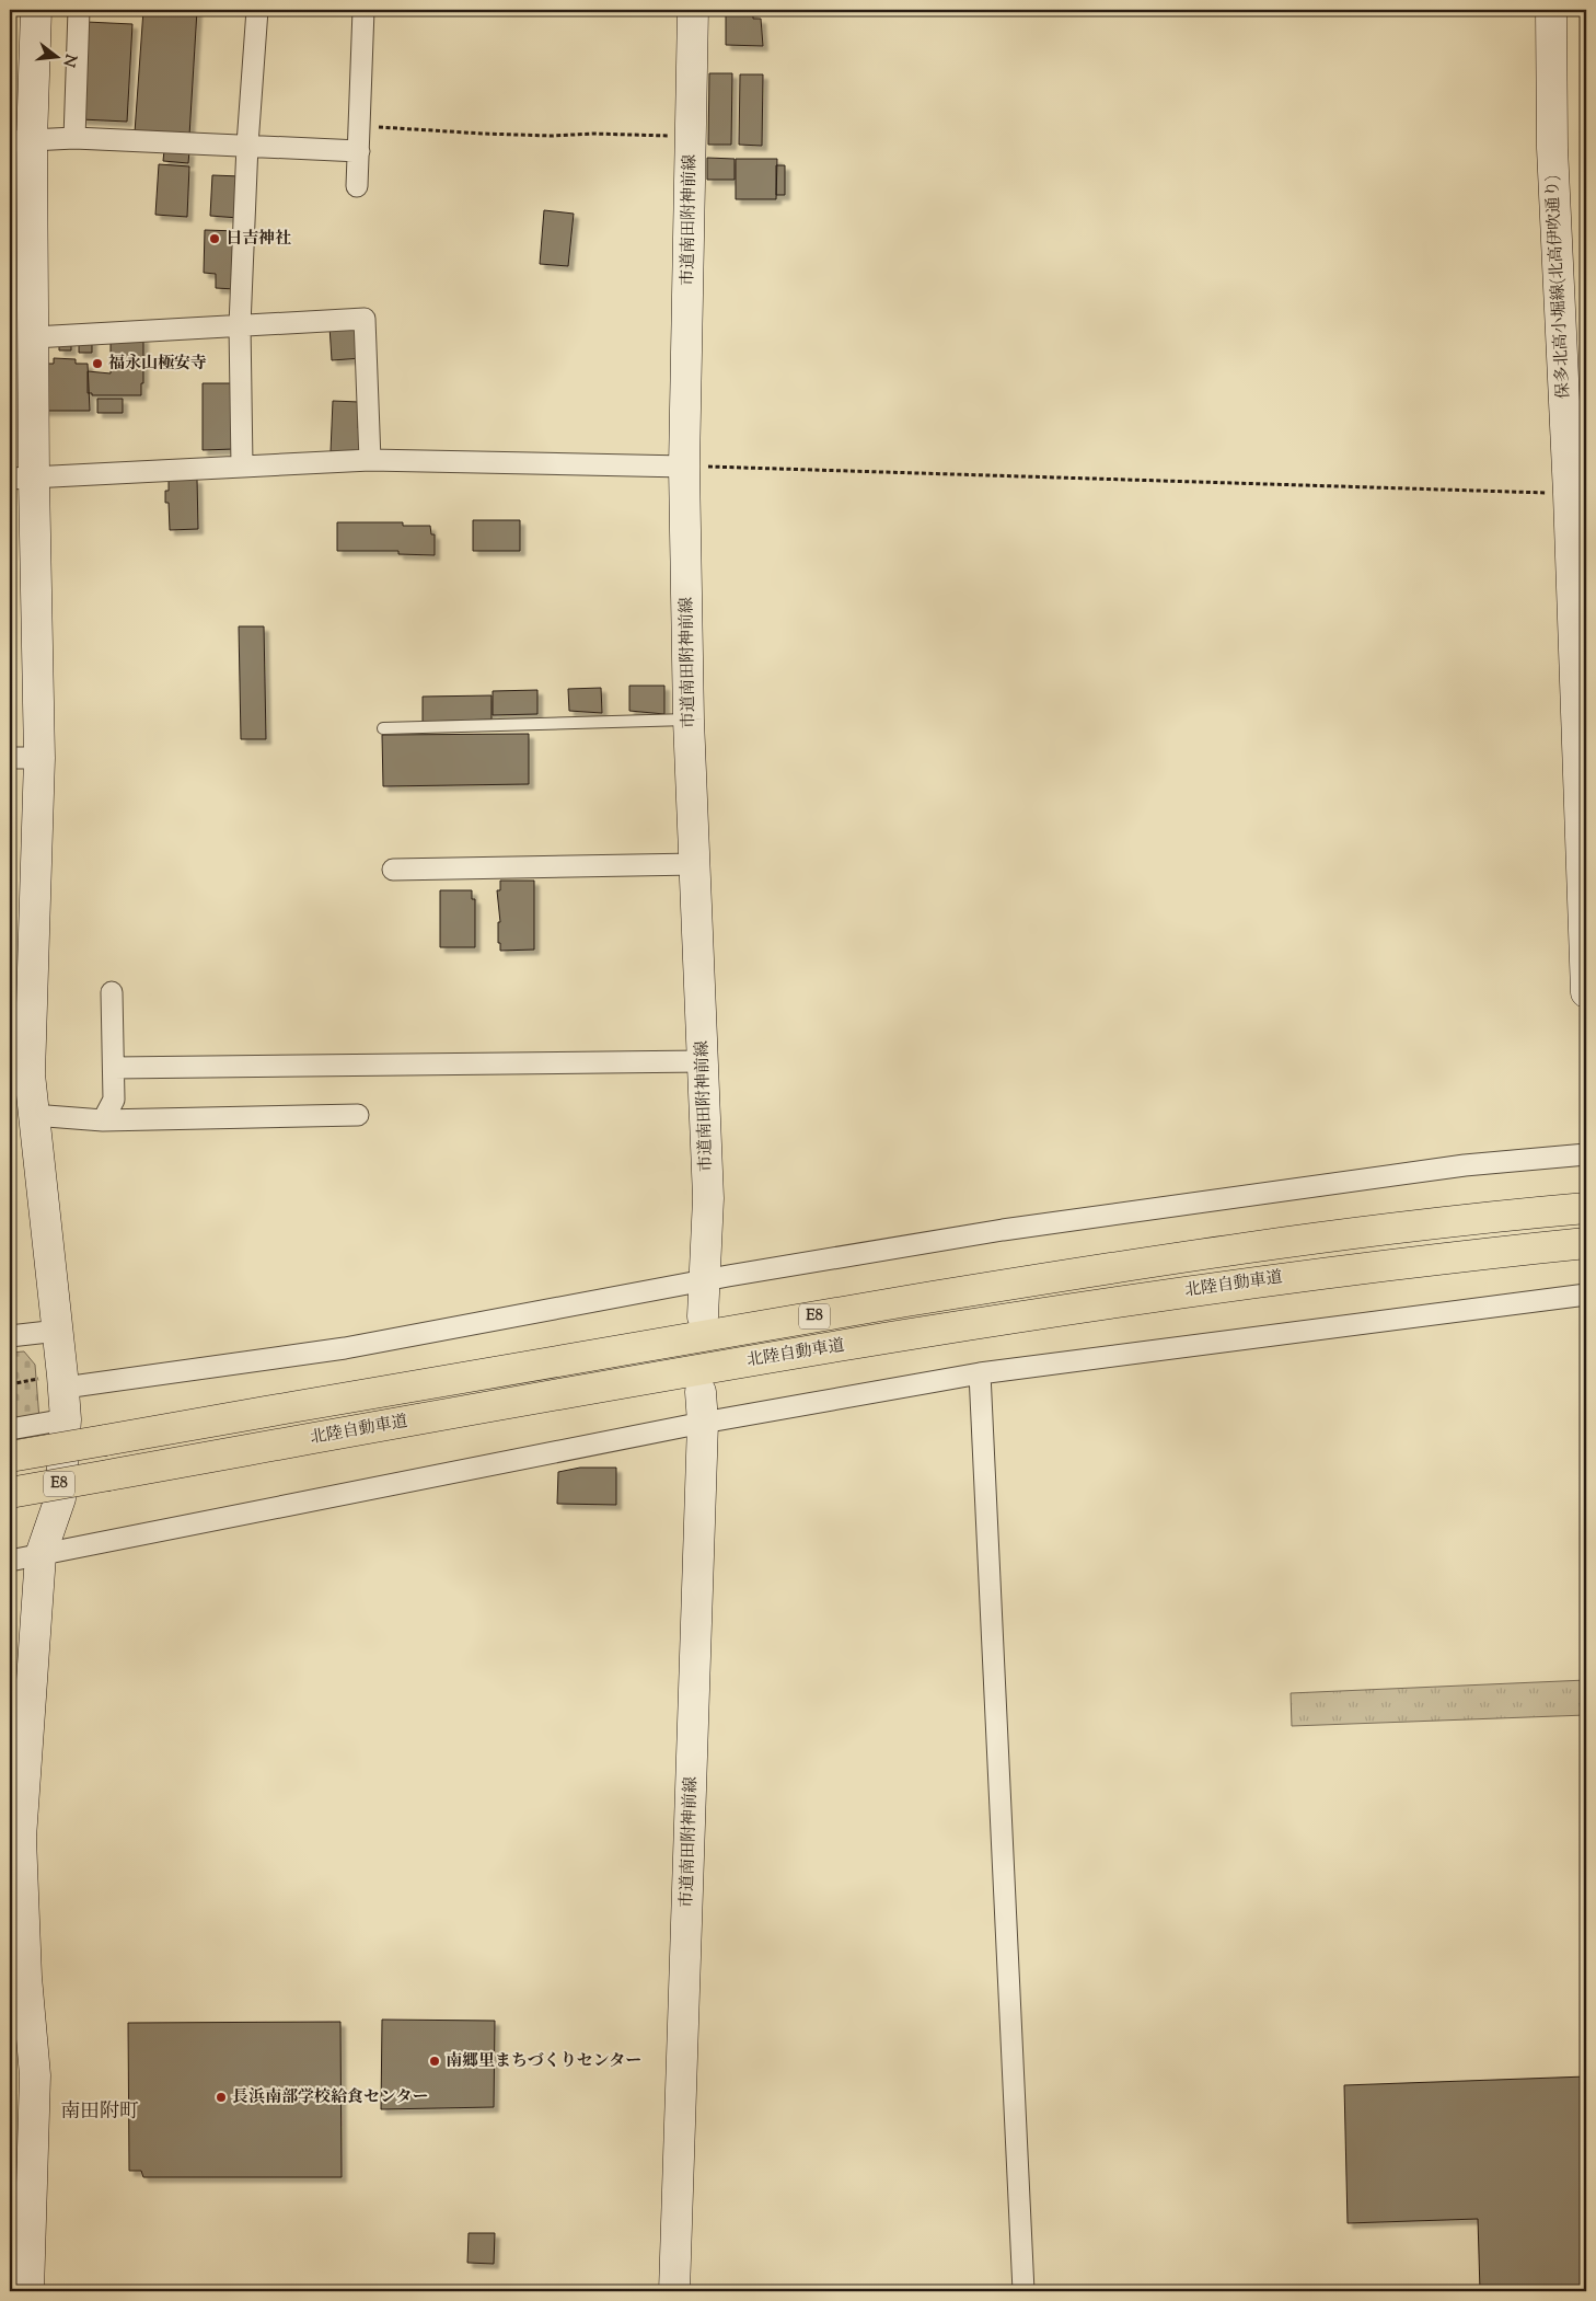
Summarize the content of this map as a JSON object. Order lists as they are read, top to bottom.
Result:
{
  "streets": {
    "highway": ["北陸自動車道", "E8"],
    "street": ["市道南田附神前線", "保多北高小堀線(北高伊吹通り)"]
  },
  "districts": ["南田附町"],
  "places": [
    "日吉神社",
    "福永山極安寺",
    "南郷里まちづくりセンター",
    "長浜南部学校給食センター"
  ],
  "north": "right"
}
